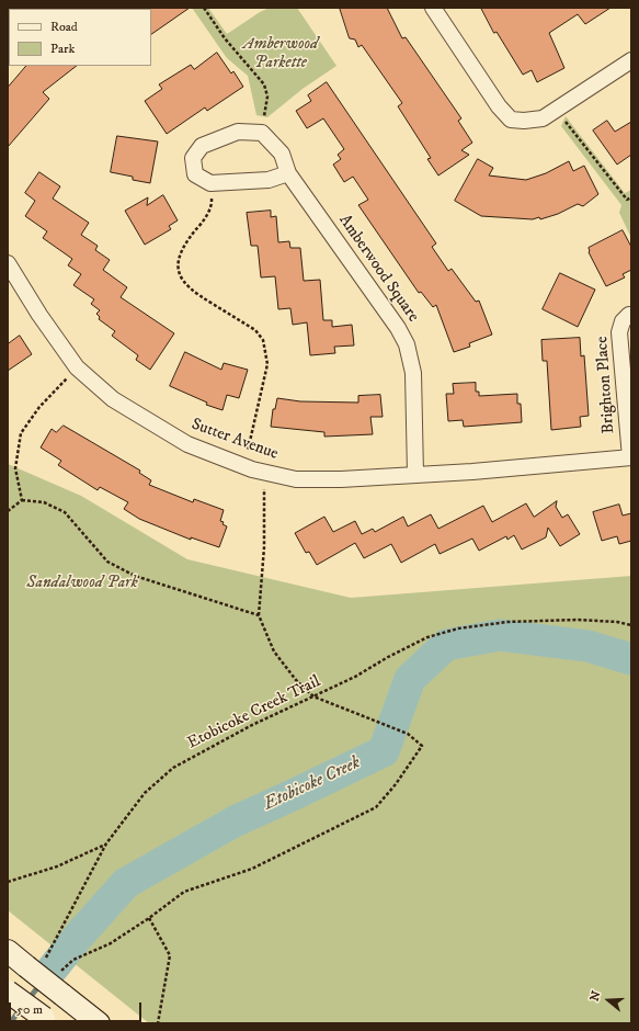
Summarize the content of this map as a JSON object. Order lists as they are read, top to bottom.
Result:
{
  "streets": {
    "street": ["Amberwood Square", "Brighton Place", "Sutter Avenue"],
    "path": ["Etobicoke Creek Trail"]
  },
  "crossings": [
    ["Amberwood Square", "Sutter Avenue"],
    ["Brighton Place", "Sutter Avenue"]
  ],
  "water": ["Etobicoke Creek"],
  "parks": ["Amberwood Parkette", "Sandalwood Park"],
  "legend": ["Road", "Park"],
  "scale_bar": "50 m",
  "north": "left"
}
